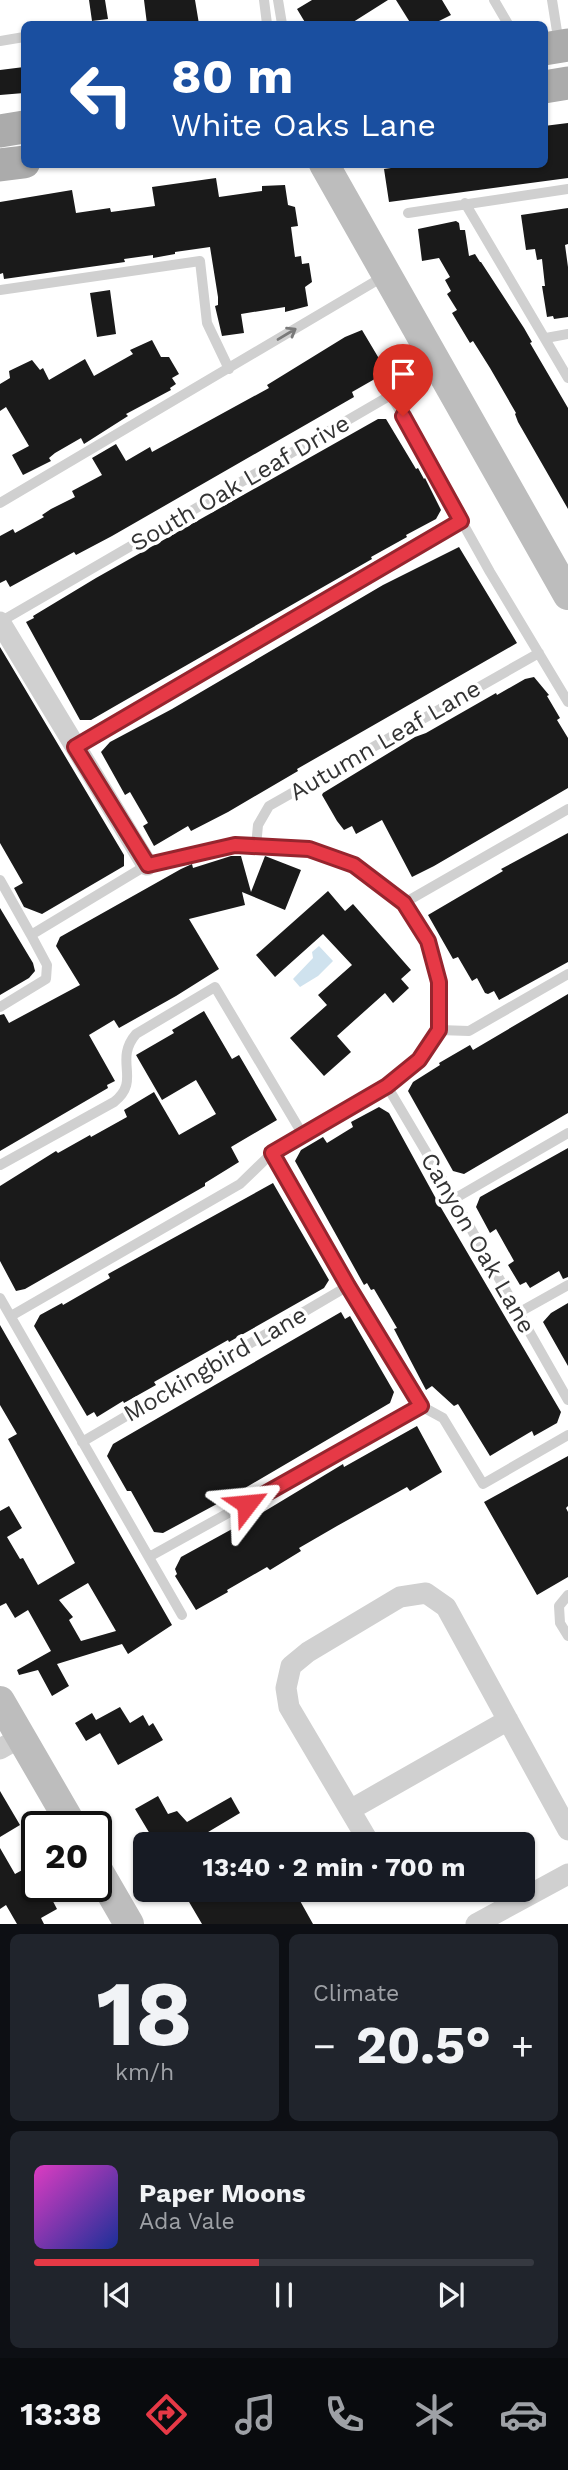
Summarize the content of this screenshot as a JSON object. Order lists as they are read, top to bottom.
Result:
{
  "streets": {
    "lane": [
      "South Oak Leaf Drive",
      "Autumn Leaf Lane",
      "Canyon Oak Lane",
      "Mockingbird Lane"
    ]
  },
  "crossings": [
    ["South Oak Leaf Drive", "Autumn Leaf Lane"]
  ],
  "page": {
    "turn": ["80 m", "White Oaks Lane"],
    "limit": "20",
    "trip": "13:40 · 2 min · 700 m",
    "tile": [
      ["18", "km/h"],
      "Climate"
    ],
    "heat": ["−", "20.5°", "+"],
    "song": ["Paper Moons", "Ada Vale"],
    "tabs": "13:38"
  }
}
